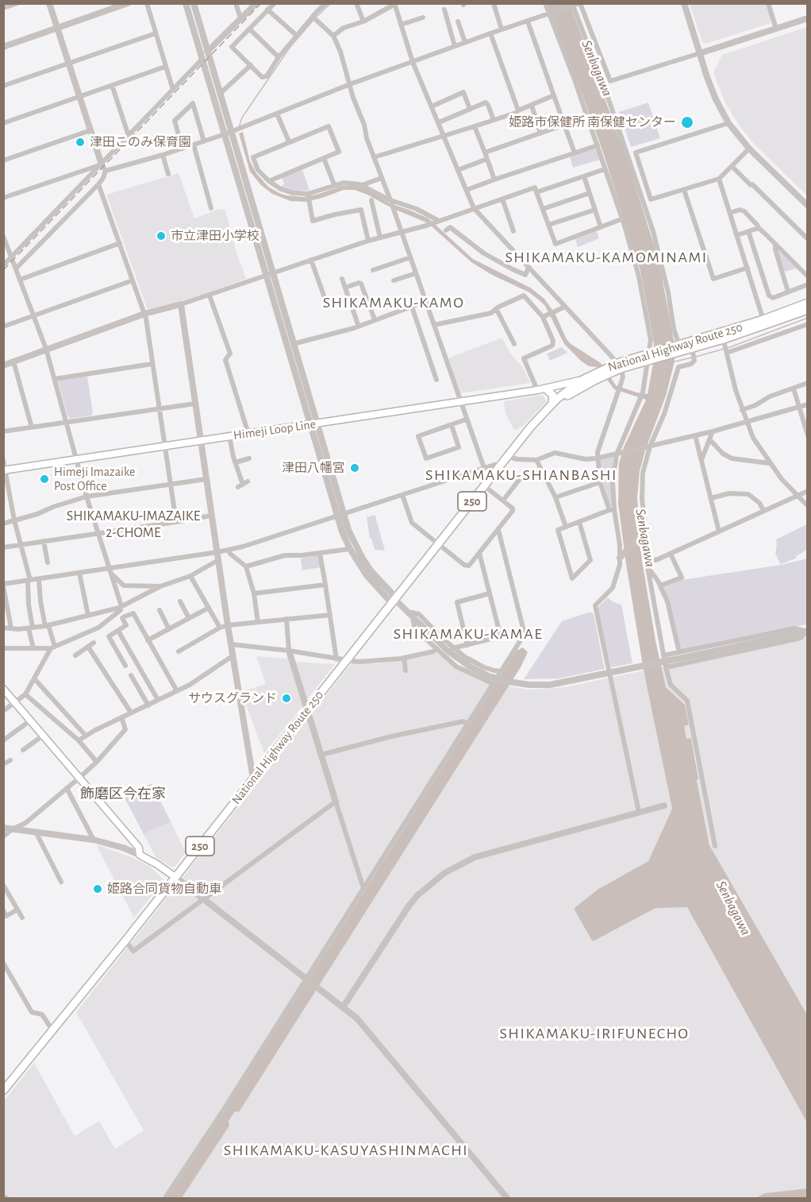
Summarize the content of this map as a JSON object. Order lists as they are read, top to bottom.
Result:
{
  "streets": {
    "highway": ["National Highway Route 250", "250"],
    "main road": ["Himeji Loop Line"]
  },
  "crossings": [
    ["National Highway Route 250", "Himeji Loop Line"]
  ],
  "districts": [
    "SHIKAMAKU-KAMOMINAMI",
    "SHIKAMAKU-KAMO",
    "SHIKAMAKU-SHIANBASHI",
    "SHIKAMAKU-IMAZAIKE 2-CHOME",
    "SHIKAMAKU-KAMAE",
    "飾磨区今在家",
    "SHIKAMAKU-IRIFUNECHO",
    "SHIKAMAKU-KASUYASHINMACHI"
  ],
  "water": ["Senbagawa"],
  "places": [
    "姫路市保健所 南保健センター",
    "津田このみ保育園",
    "市立津田小学校",
    "津田八幡宮",
    "Himeji Imazaike Post Office",
    "サウスグランド",
    "姫路合同貨物自動車"
  ]
}
